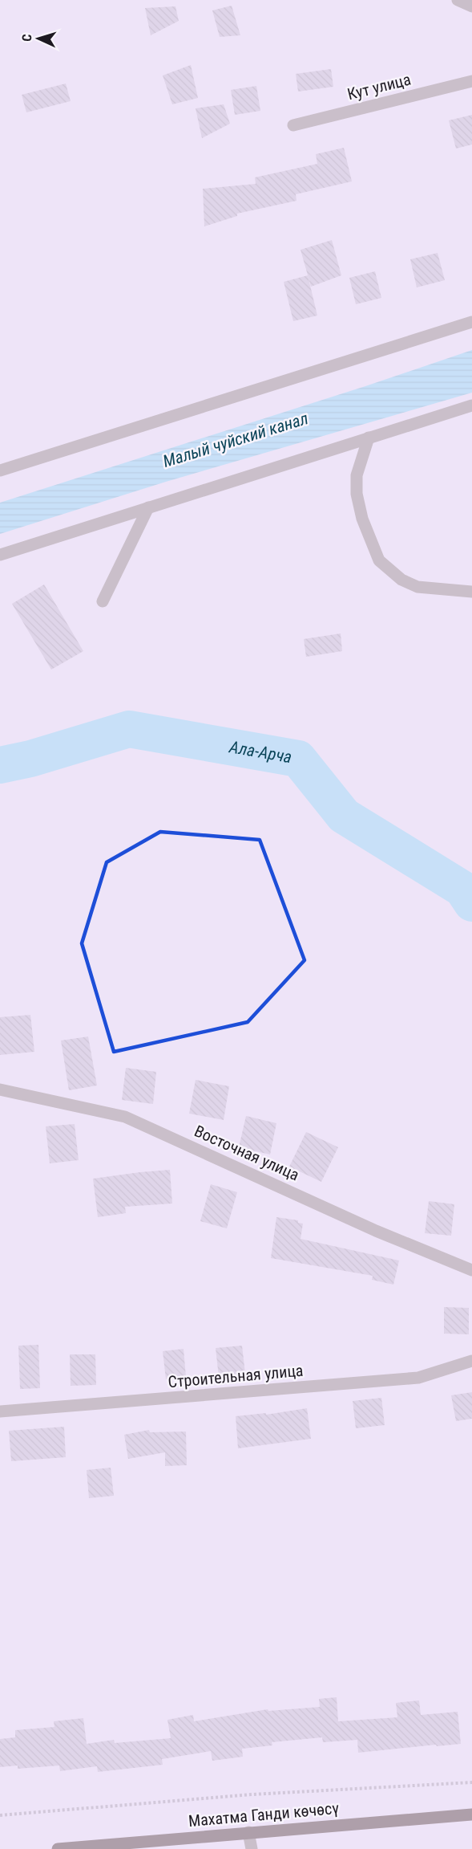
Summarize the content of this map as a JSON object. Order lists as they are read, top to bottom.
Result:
{
  "streets": {
    "main road": ["Махатма Ганди көчөсү"],
    "street": ["Кут улица", "Восточная улица", "Строительная улица"]
  },
  "water": ["Малый чуйский канал", "Ала-Арча"],
  "north": "left"
}
